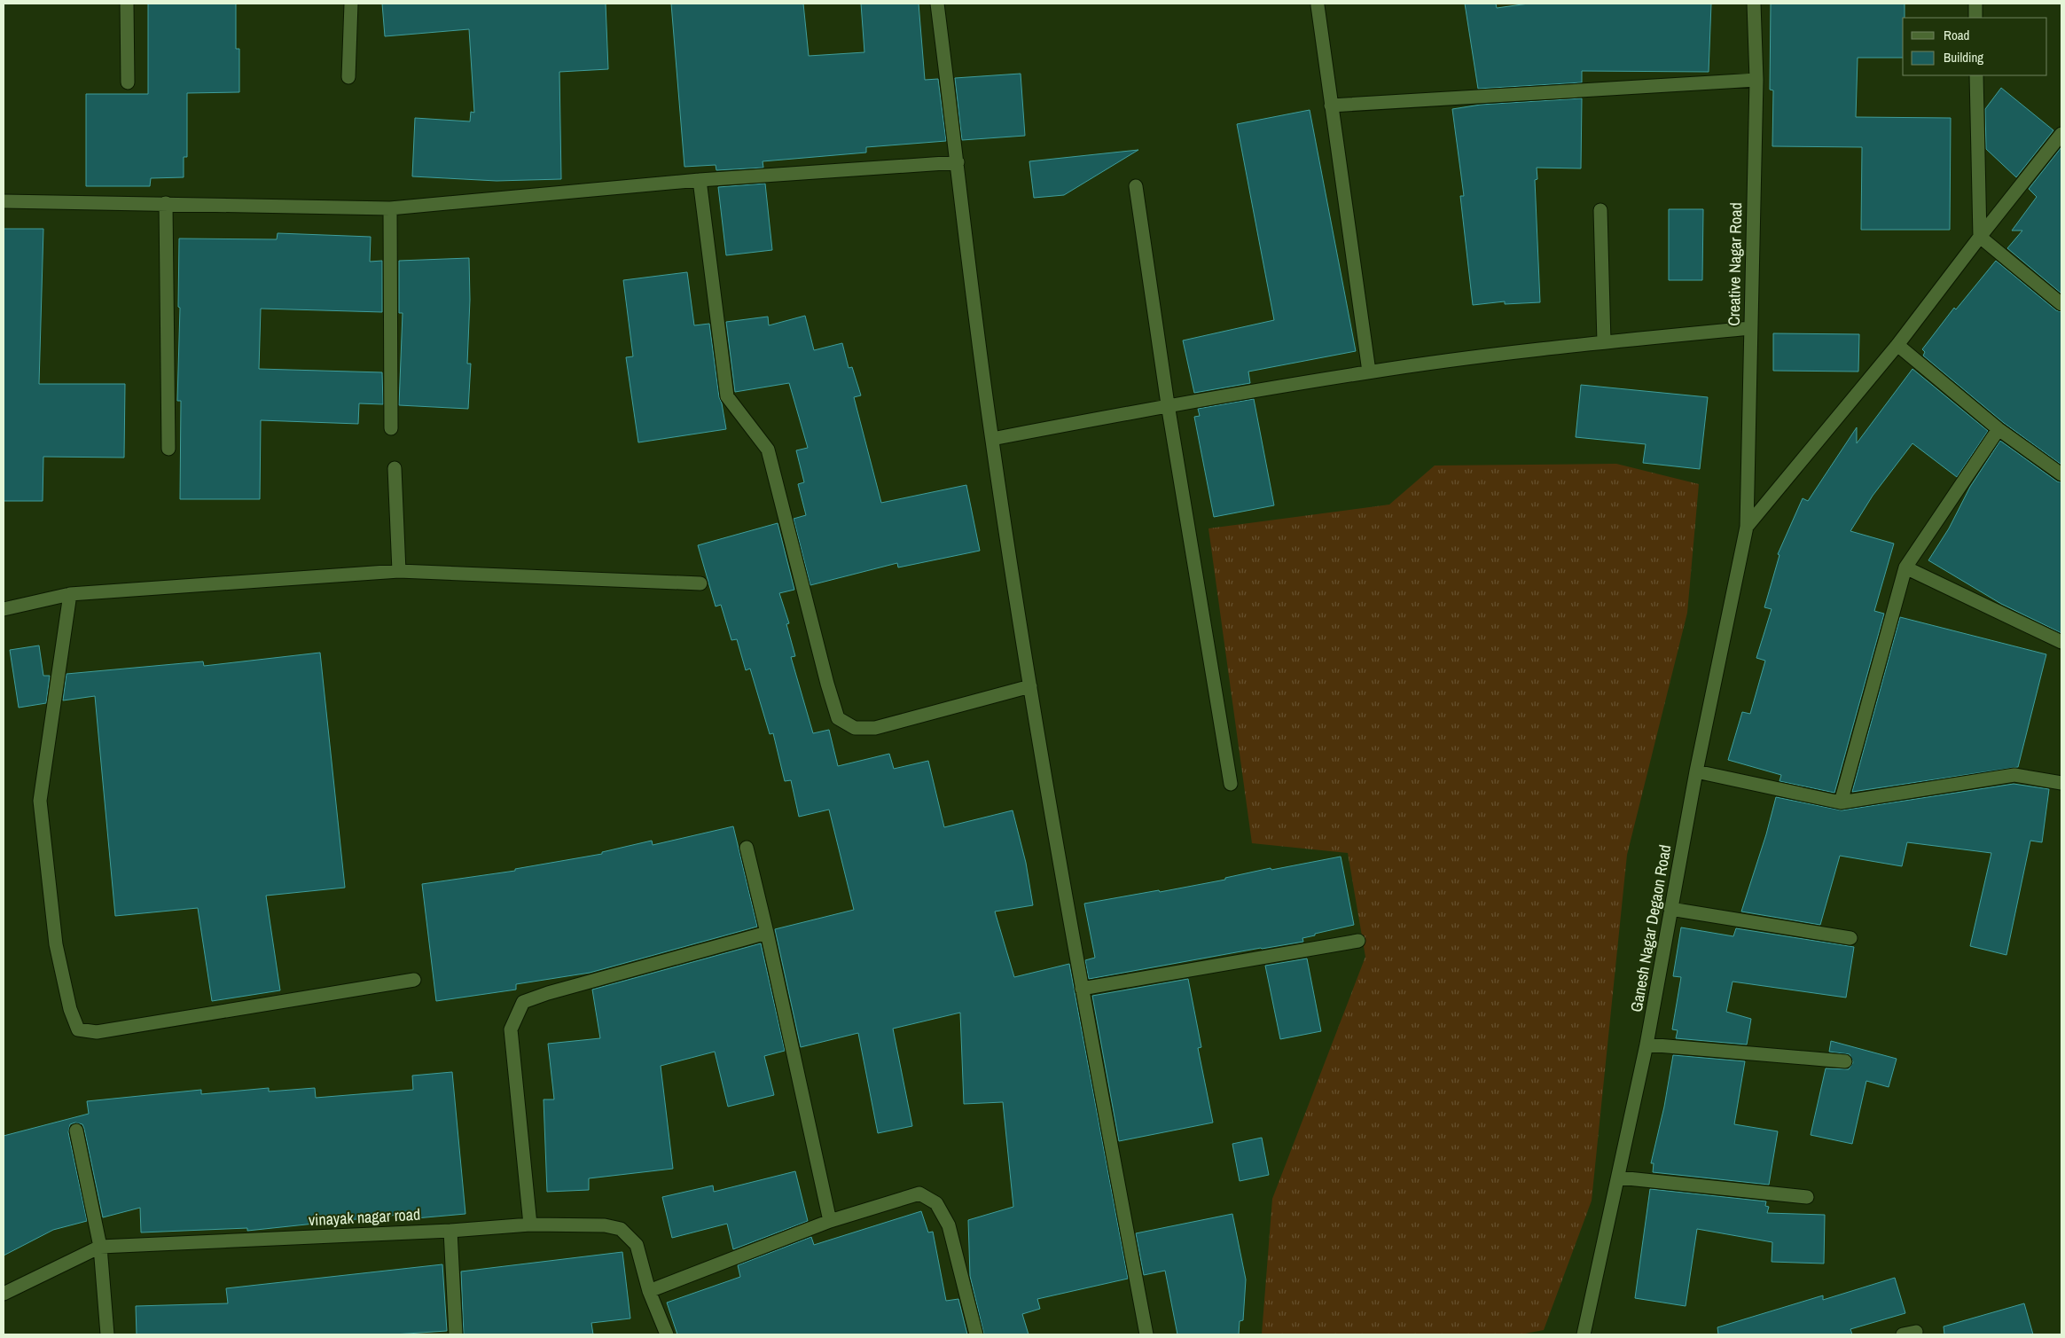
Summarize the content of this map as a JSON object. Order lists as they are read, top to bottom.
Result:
{
  "streets": {
    "street": ["Creative Nagar Road", "Ganesh Nagar Degaon Road", "vinayak nagar road"]
  },
  "crossings": [
    ["Creative Nagar Road", "Ganesh Nagar Degaon Road"]
  ],
  "legend": ["Road", "Building"]
}
